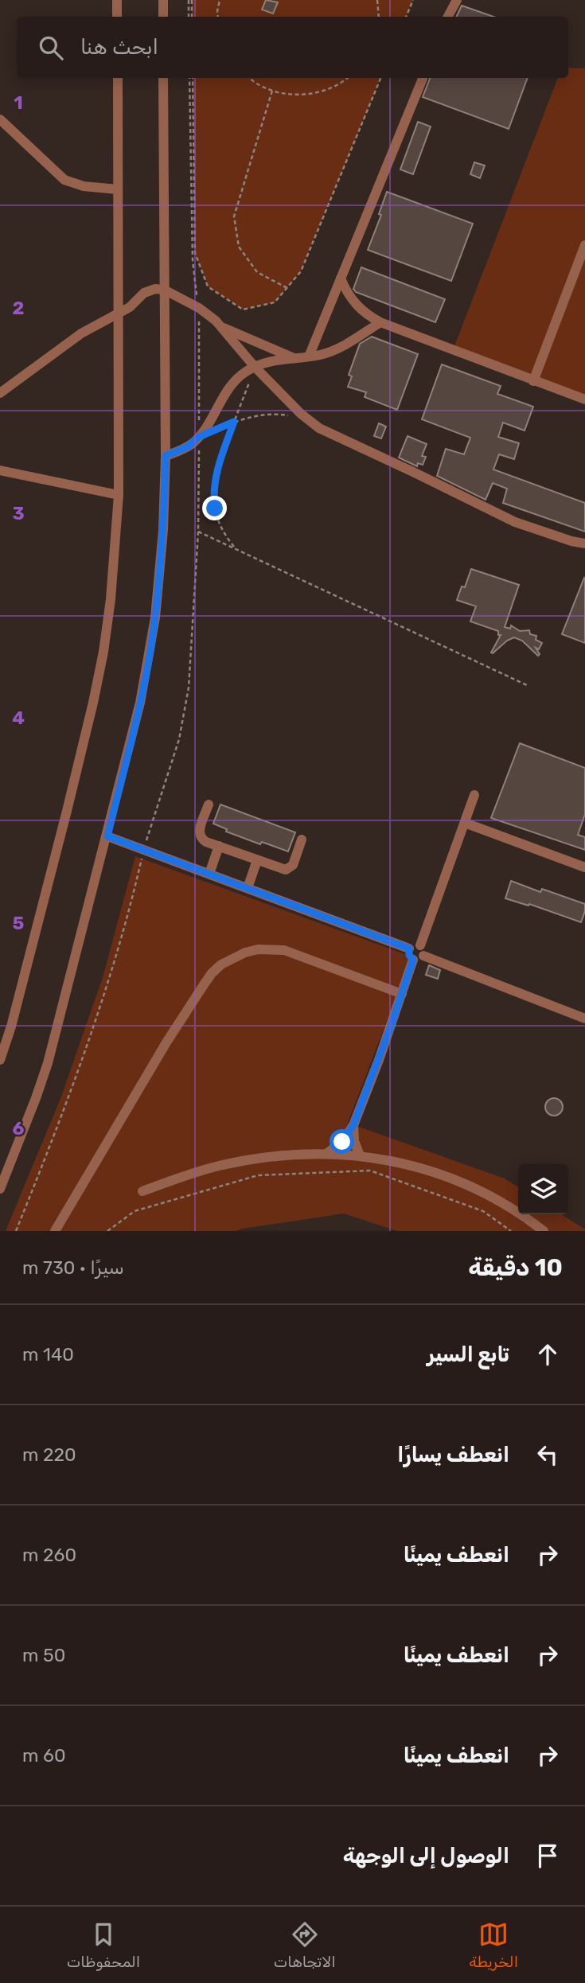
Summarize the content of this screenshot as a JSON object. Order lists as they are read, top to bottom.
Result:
{
  "page": {
    "search": "ابحث هنا",
    "heading": ["10 دقيقة", "سيرًا · 730 m"],
    "list": [
      ["تابع السير", "140 m"],
      ["انعطف يسارًا", "220 m"],
      ["انعطف يمينًا", "260 m"],
      ["انعطف يمينًا", "50 m"],
      ["انعطف يمينًا", "60 m"],
      "الوصول إلى الوجهة"
    ],
    "nav": ["الخريطة", "الاتجاهات", "المحفوظات"]
  },
  "grid": {
    "rows": [
      "1",
      "2",
      "3",
      "4",
      "5",
      "6"
    ]
  }
}
